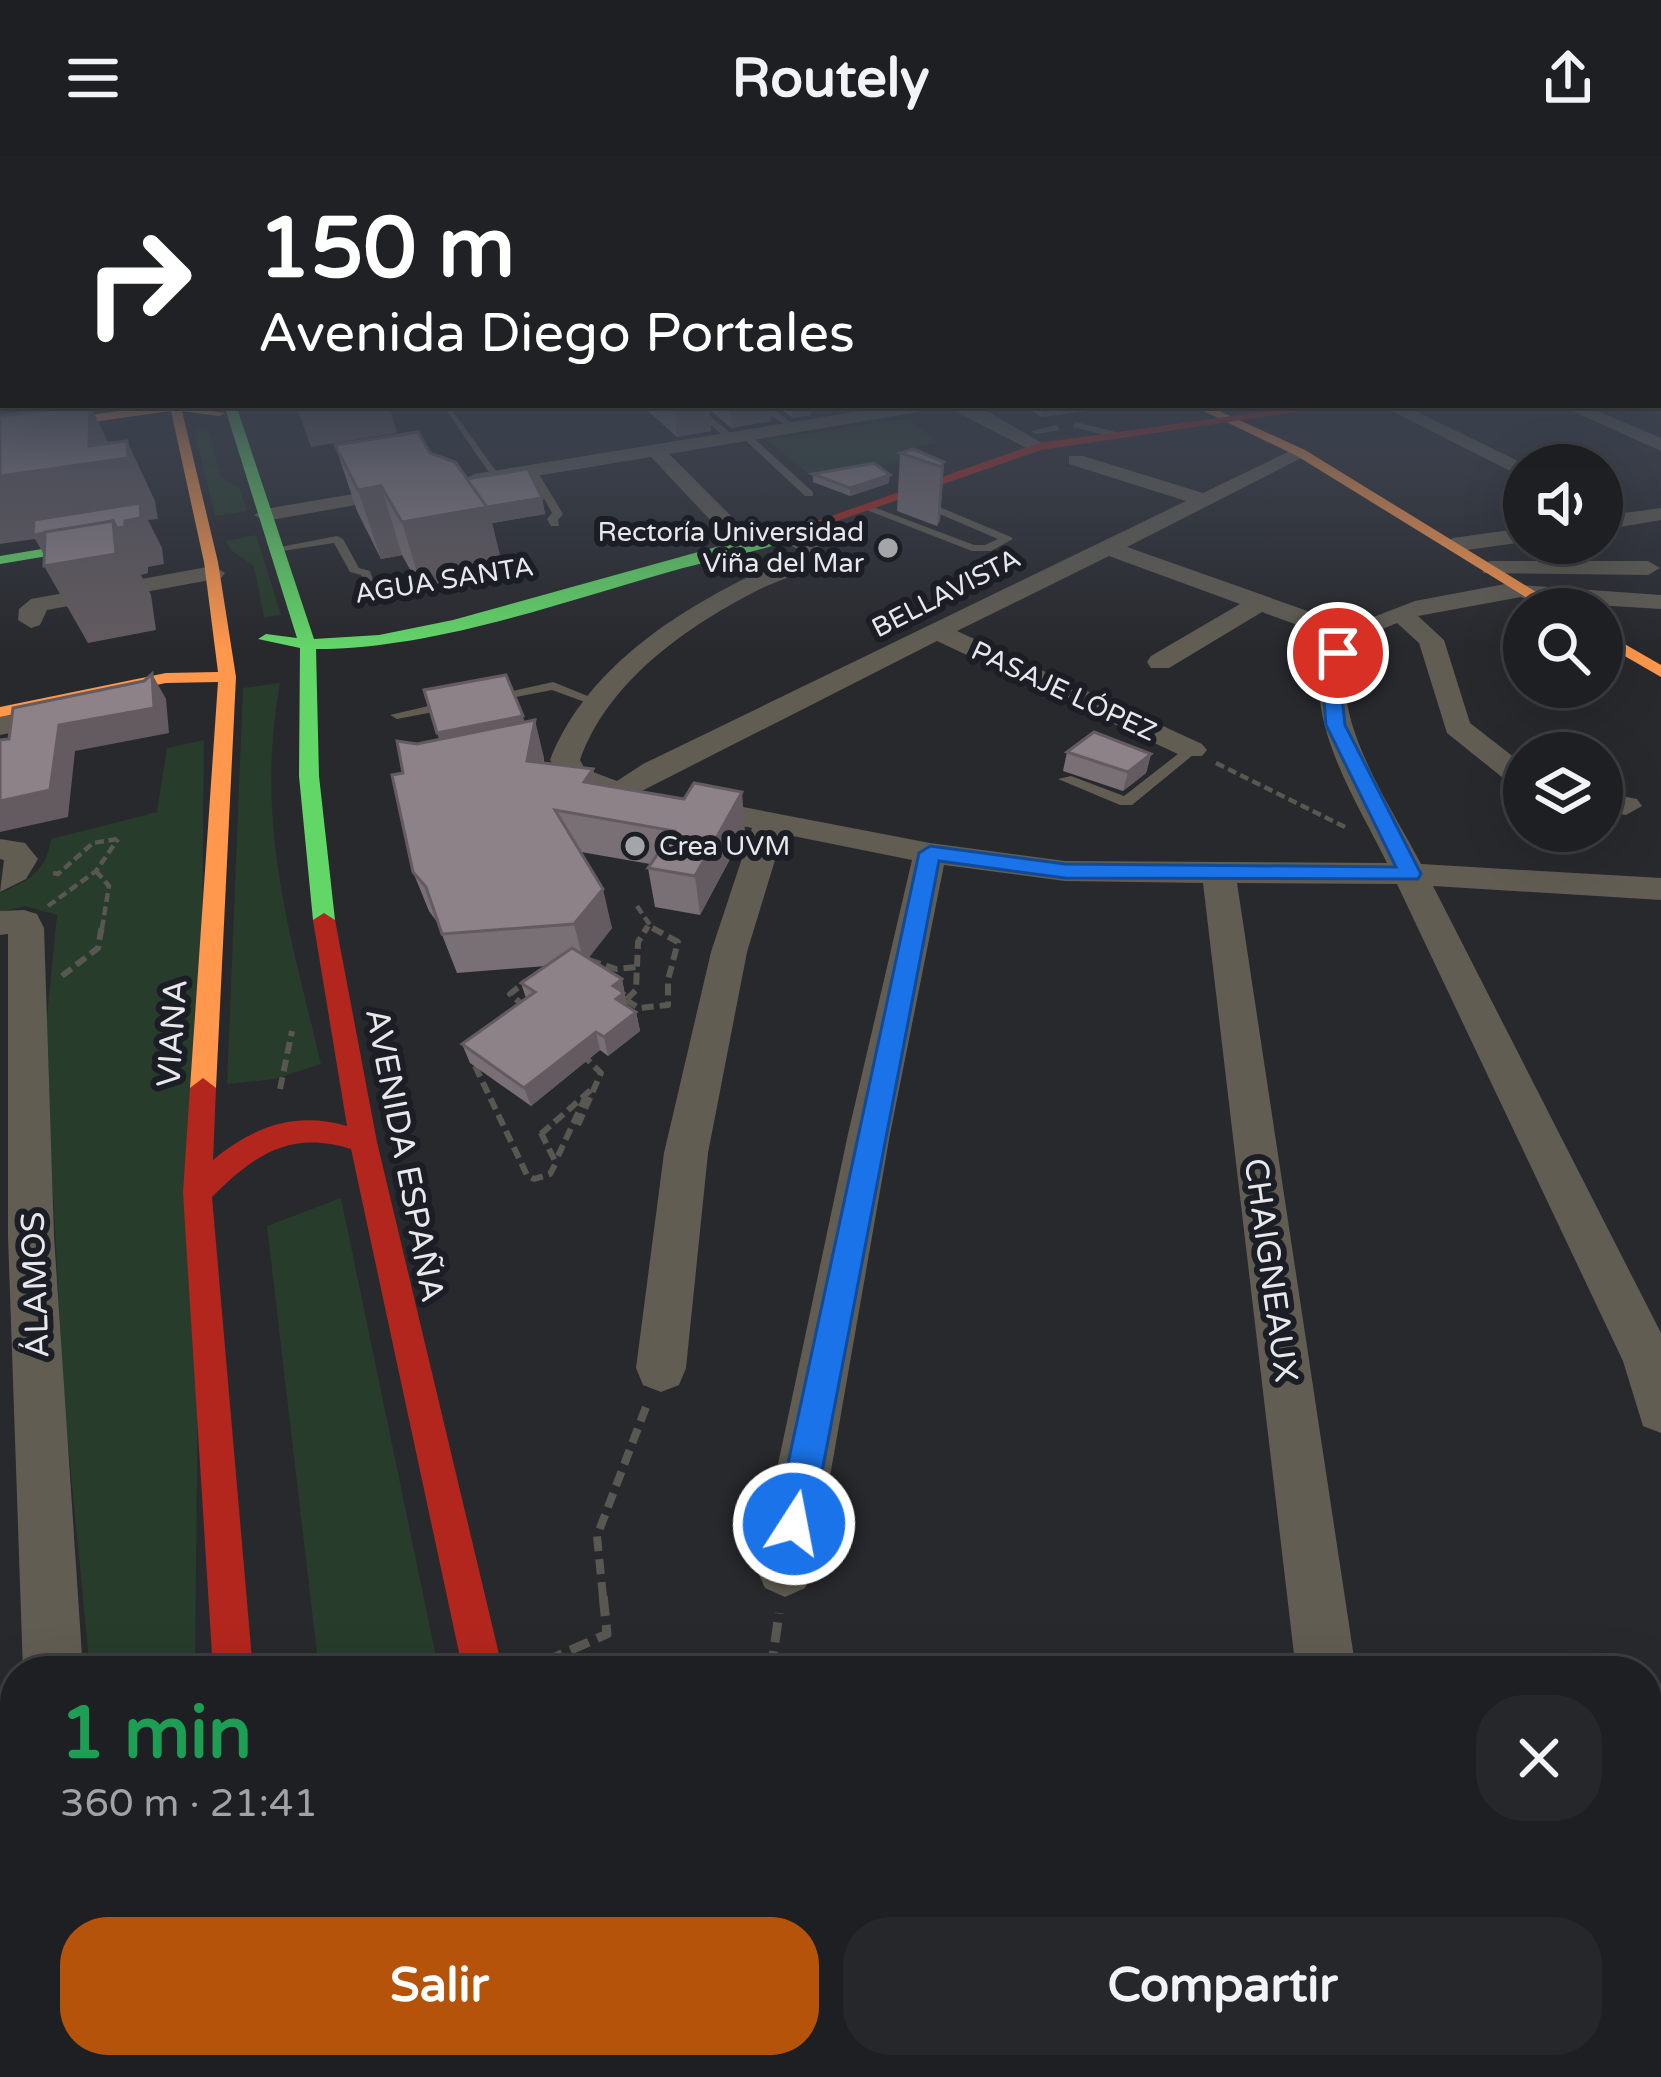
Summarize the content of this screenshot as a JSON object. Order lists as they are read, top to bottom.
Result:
{
  "streets": {
    "main road": ["AGUA SANTA", "VIANA", "AVENIDA ESPAÑA"],
    "street": [
      "BELLAVISTA",
      "PASAJE LÓPEZ",
      "CHAIGNEAUX",
      "ÁLAMOS"
    ]
  },
  "crossings": [
    ["AGUA SANTA", "AVENIDA ESPAÑA"],
    ["BELLAVISTA", "PASAJE LÓPEZ"],
    ["VIANA", "AVENIDA ESPAÑA"]
  ],
  "places": ["Rectoría Universidad Viña del Mar", "Crea UVM"],
  "page": {
    "header": "Routely",
    "turn": ["150 m", "Avenida Diego Portales"],
    "heading": ["1 min", "360 m · 21:41"],
    "buttons": ["Salir", "Compartir"]
  }
}
